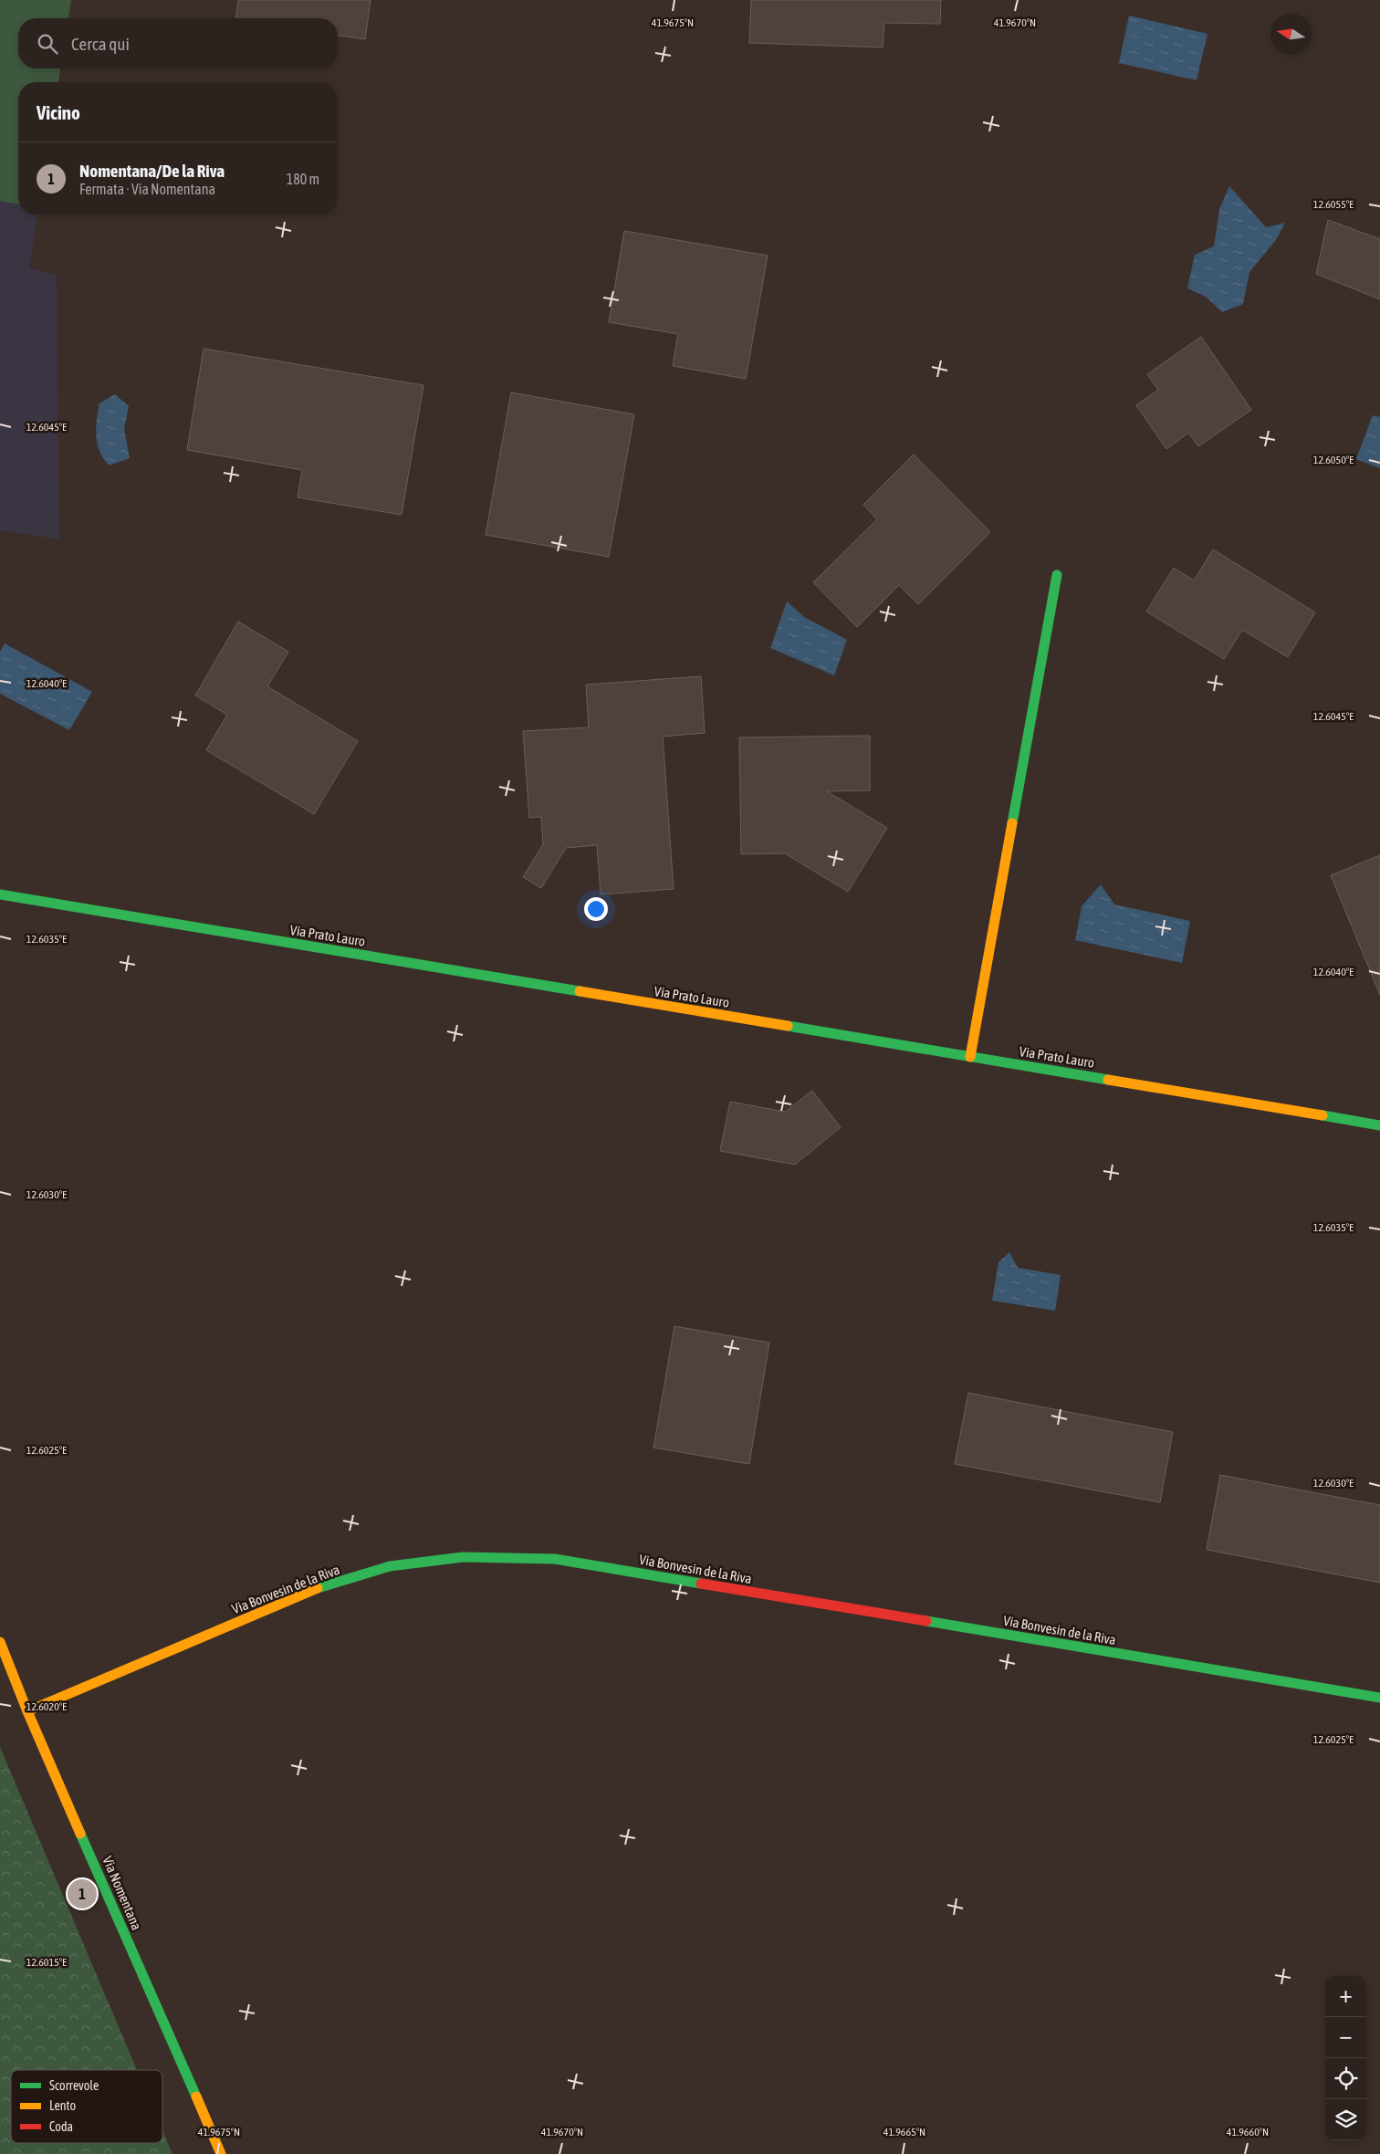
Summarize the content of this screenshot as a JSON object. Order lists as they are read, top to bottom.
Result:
{
  "streets": {
    "street": ["Via Prato Lauro", "Via Bonvesin de la Riva", "Via Nomentana"]
  },
  "crossings": [
    ["Via Bonvesin de la Riva", "Via Nomentana"]
  ],
  "legend": ["Scorrevole", "Lento", "Coda"],
  "north": "left",
  "page": {
    "search": "Cerca qui",
    "heading": "Vicino",
    "list": [
      {
        "mark": "1",
        "name": "Nomentana/De la Riva",
        "note": "Fermata · Via Nomentana",
        "value": "180 m"
      }
    ],
    "pins": "1",
    "map_buttons": ["+", "−"]
  },
  "coordinates": [
    "41.9675°N",
    "41.9670°N",
    "12.6055°E",
    "12.6045°E",
    "12.6050°E",
    "12.6040°E",
    "12.6035°E",
    "12.6030°E",
    "12.6025°E",
    "12.6020°E",
    "12.6015°E",
    "41.9665°N",
    "41.9660°N"
  ]
}
